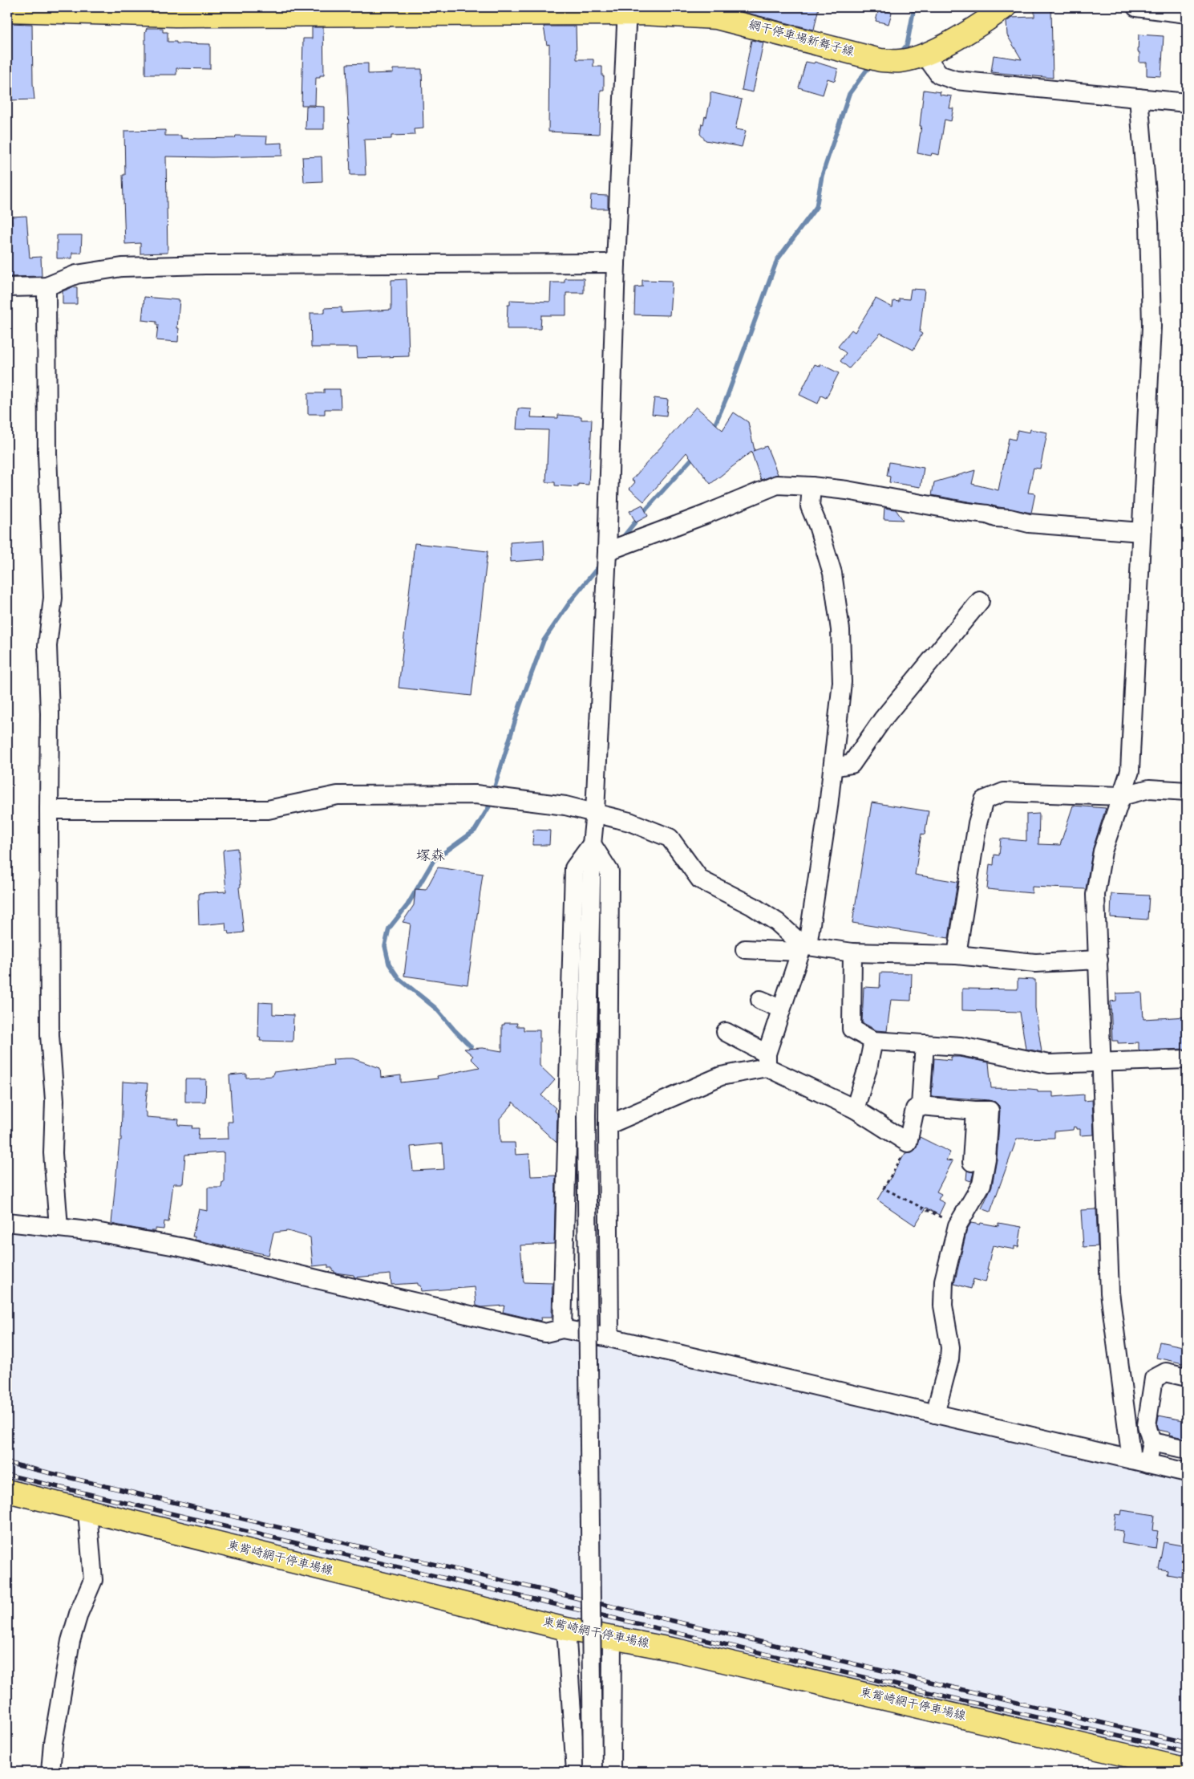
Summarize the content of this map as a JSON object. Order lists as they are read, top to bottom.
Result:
{
  "streets": {
    "main road": ["網干停車場新舞子線", "東觜崎網干停車場線"]
  },
  "districts": ["塚森"]
}
